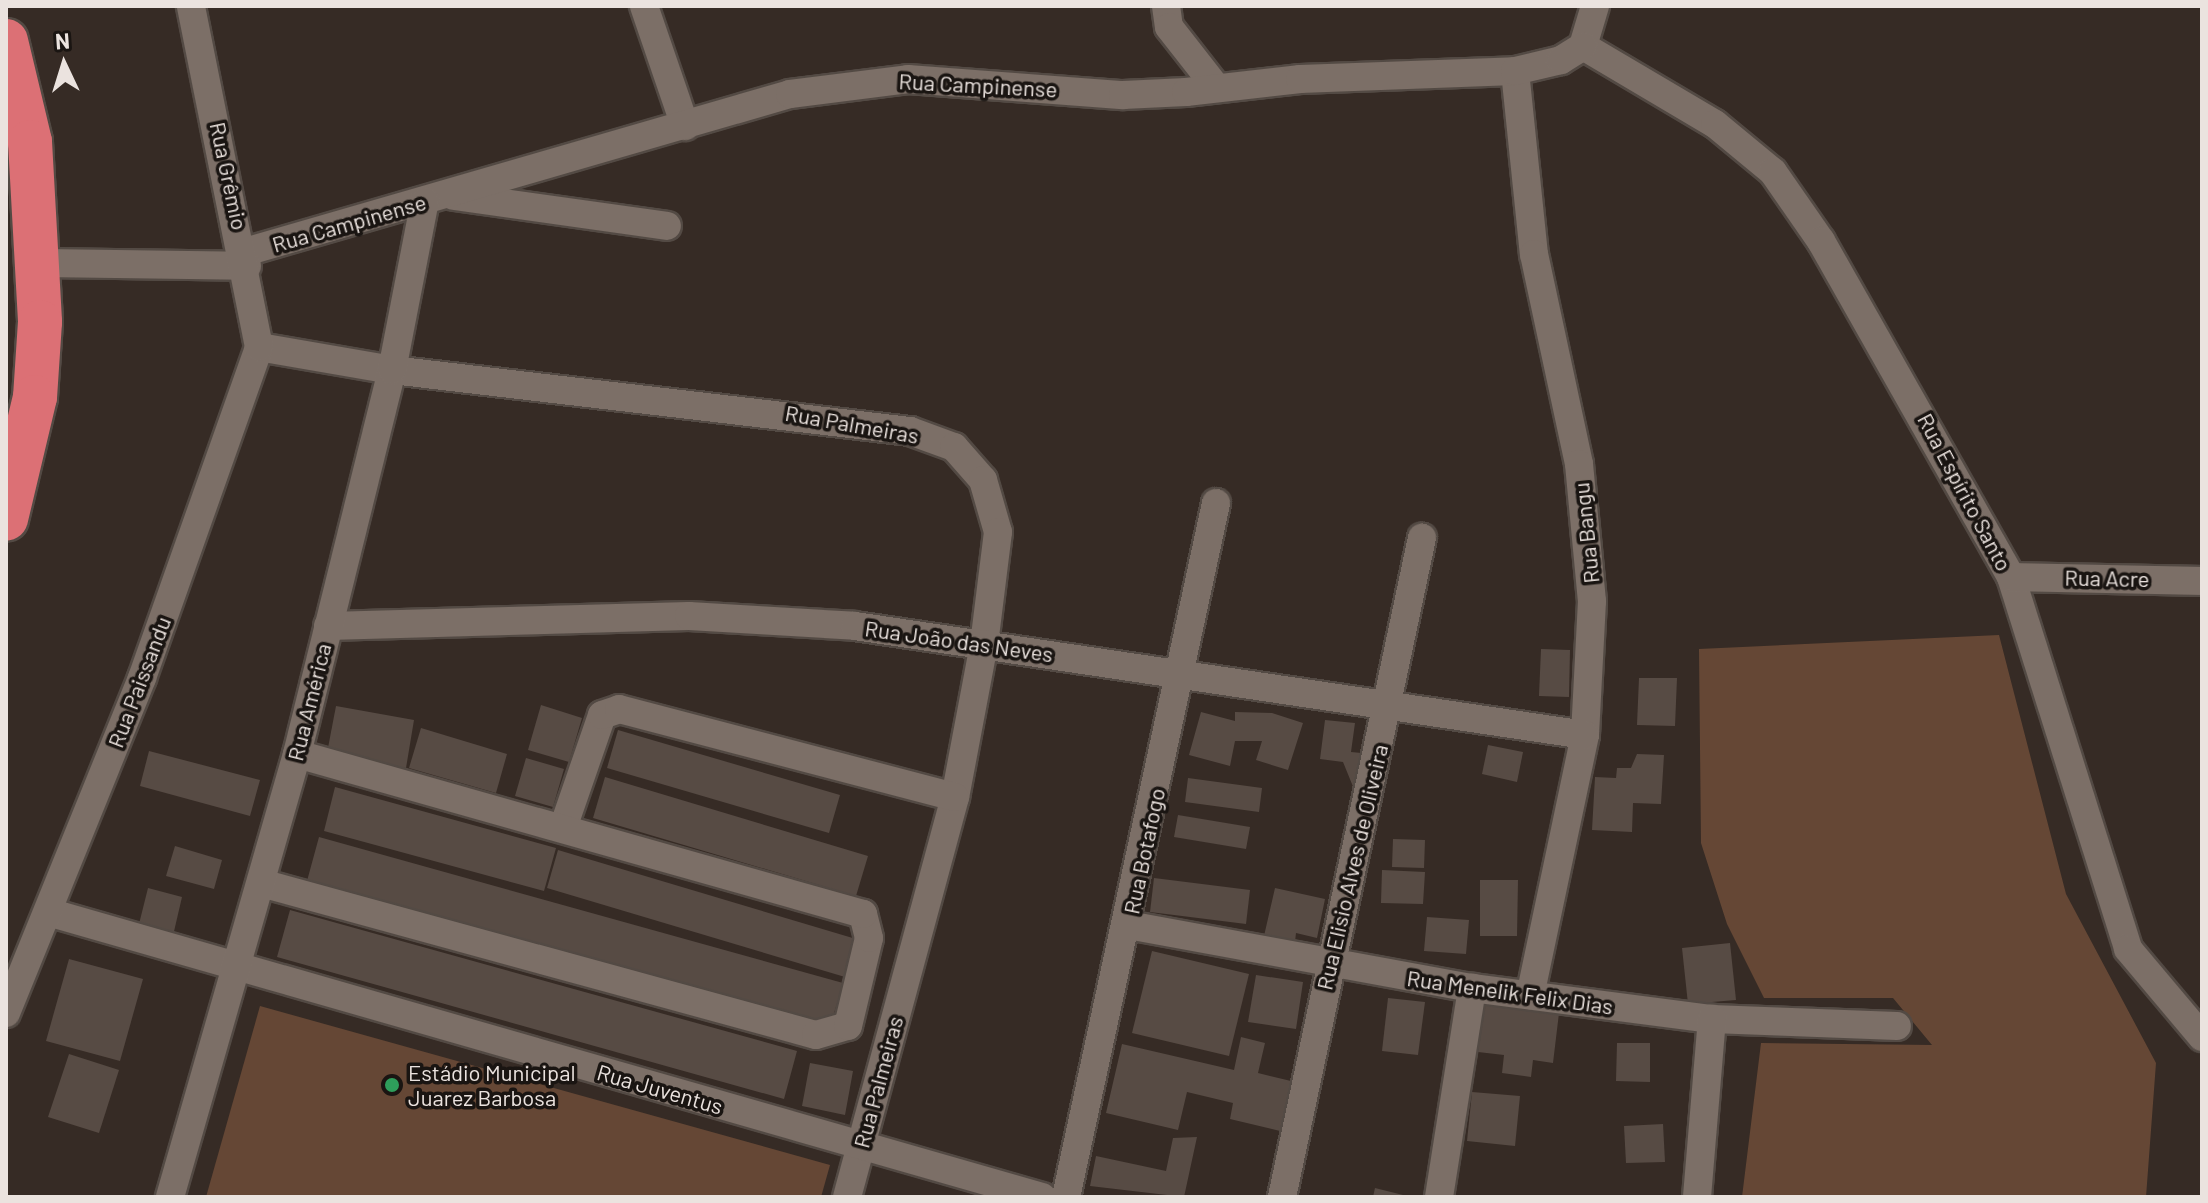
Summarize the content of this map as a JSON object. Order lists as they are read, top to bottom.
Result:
{
  "streets": {
    "street": [
      "Rua Campinense",
      "Rua Grêmio",
      "Rua Palmeiras",
      "Rua Espírito Santo",
      "Rua Bangu",
      "Rua Acre",
      "Rua João das Neves",
      "Rua Paissandu",
      "Rua América",
      "Rua Botafogo",
      "Rua Elisio Alves de Oliveira",
      "Rua Menelik Felix Dias",
      "Rua Juventus"
    ]
  },
  "crossings": [
    ["Rua Campinense", "Rua Grêmio"],
    ["Rua Campinense", "Rua Espírito Santo"],
    ["Rua Campinense", "Rua Bangu"],
    ["Rua Campinense", "Rua América"],
    ["Rua Grêmio", "Rua Palmeiras"],
    ["Rua Grêmio", "Rua Paissandu"],
    ["Rua Palmeiras", "Rua João das Neves"],
    ["Rua Palmeiras", "Rua Paissandu"],
    ["Rua Palmeiras", "Rua América"],
    ["Rua Palmeiras", "Rua Juventus"],
    ["Rua Espírito Santo", "Rua Acre"],
    ["Rua Bangu", "Rua João das Neves"],
    ["Rua Bangu", "Rua Menelik Felix Dias"],
    ["Rua João das Neves", "Rua América"],
    ["Rua João das Neves", "Rua Botafogo"],
    ["Rua João das Neves", "Rua Elisio Alves de Oliveira"],
    ["Rua Paissandu", "Rua Juventus"],
    ["Rua América", "Rua Juventus"],
    ["Rua Botafogo", "Rua Menelik Felix Dias"],
    ["Rua Elisio Alves de Oliveira", "Rua Menelik Felix Dias"]
  ],
  "places": ["Estádio Municipal Juarez Barbosa"],
  "north": "top"
}
